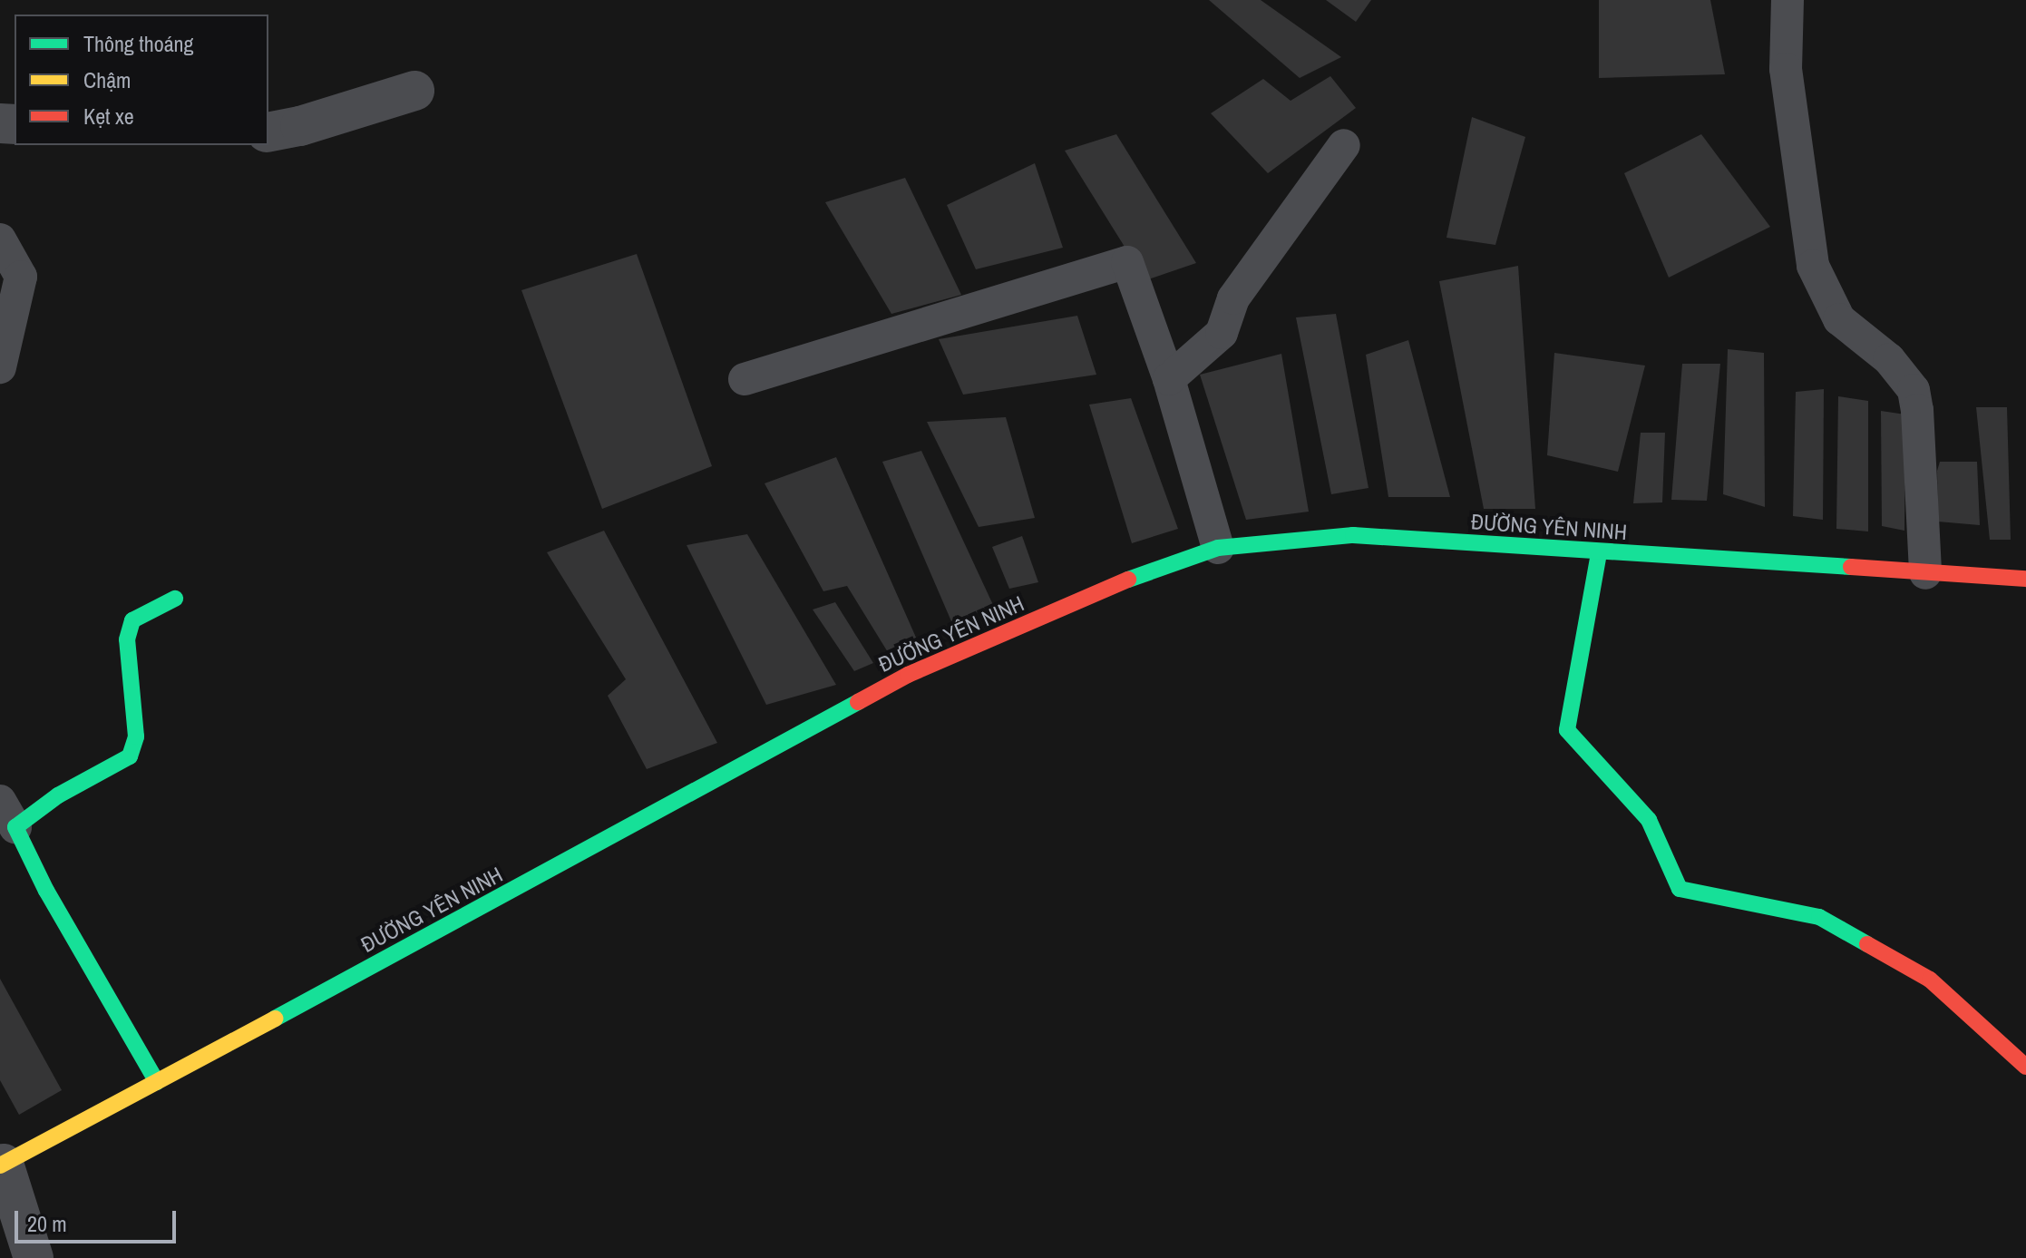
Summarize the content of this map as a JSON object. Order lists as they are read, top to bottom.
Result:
{
  "streets": {
    "main road": ["ĐƯỜNG YÊN NINH"]
  },
  "legend": ["Thông thoáng", "Chậm", "Kẹt xe"],
  "scale_bar": "20 m"
}
